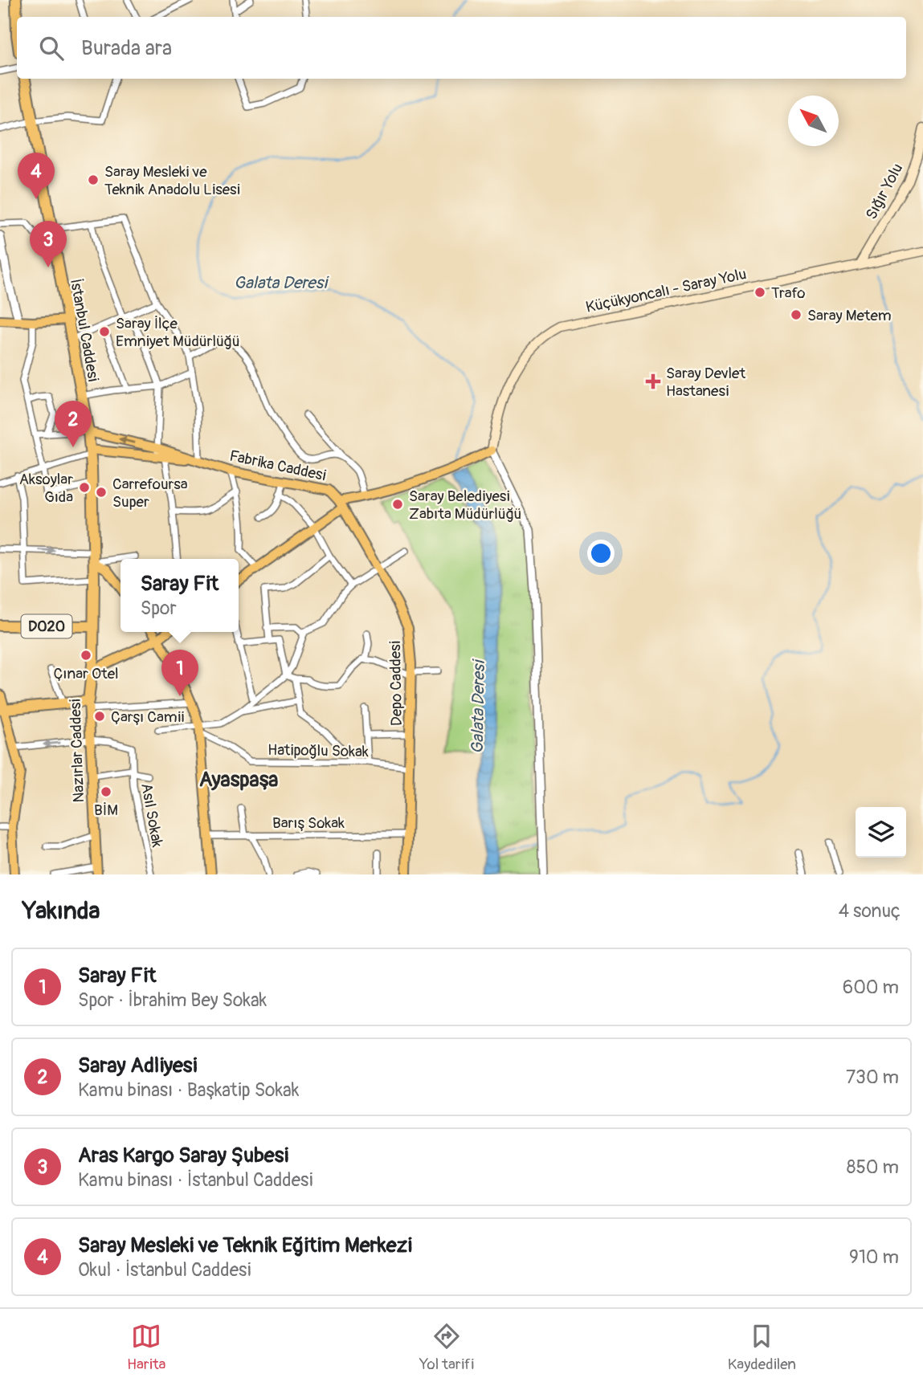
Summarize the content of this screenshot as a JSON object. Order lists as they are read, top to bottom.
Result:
{
  "streets": {
    "highway": ["İstanbul Caddesi", "D020", "Nazırlar Caddesi"],
    "main road": [
      "Sığır Yolu",
      "Küçükyoncalı - Saray Yolu",
      "Fabrika Caddesi",
      "Depo Caddesi"
    ],
    "street": ["Hatipoğlu Sokak", "Asıl Sokak", "Barış Sokak"]
  },
  "crossings": [
    ["Sığır Yolu", "Küçükyoncalı - Saray Yolu"],
    ["İstanbul Caddesi", "Fabrika Caddesi"],
    ["İstanbul Caddesi", "D020"],
    ["İstanbul Caddesi", "Nazırlar Caddesi"],
    ["Fabrika Caddesi", "Depo Caddesi"],
    ["D020", "Nazırlar Caddesi"],
    ["Depo Caddesi", "Hatipoğlu Sokak"],
    ["Depo Caddesi", "Barış Sokak"],
    ["Nazırlar Caddesi", "Asıl Sokak"]
  ],
  "districts": ["Ayaspaşa"],
  "water": ["Galata Deresi"],
  "places": {
    "other": [
      "Saray Mesleki ve Teknik Anadolu Lisesi",
      "Trafo",
      "Saray Metem",
      "Saray İlçe Emniyet Müdürlüğü",
      "Aksoylar Gıda",
      "Carrefoursa Super",
      "Saray Belediyesi Zabıta Müdürlüğü",
      "Çınar Otel",
      "Çarşı Camii",
      "BİM"
    ],
    "health": ["Saray Devlet Hastanesi"]
  },
  "north": "top left",
  "page": {
    "search": "Burada ara",
    "pins": [
      "4",
      "3",
      "2",
      "1"
    ],
    "popup": ["Saray Fit", "Spor"],
    "heading": ["Yakında", "4 sonuç"],
    "list": [
      {
        "mark": "1",
        "name": "Saray Fit",
        "note": "Spor · İbrahim Bey Sokak",
        "value": "600 m"
      },
      {
        "mark": "2",
        "name": "Saray Adliyesi",
        "note": "Kamu binası · Başkatip Sokak",
        "value": "730 m"
      },
      {
        "mark": "3",
        "name": "Aras Kargo Saray Şubesi",
        "note": "Kamu binası · İstanbul Caddesi",
        "value": "850 m"
      },
      {
        "mark": "4",
        "name": "Saray Mesleki ve Teknik Eğitim Merkezi",
        "note": "Okul · İstanbul Caddesi",
        "value": "910 m"
      }
    ],
    "nav": ["Harita", "Yol tarifi", "Kaydedilen"]
  }
}
